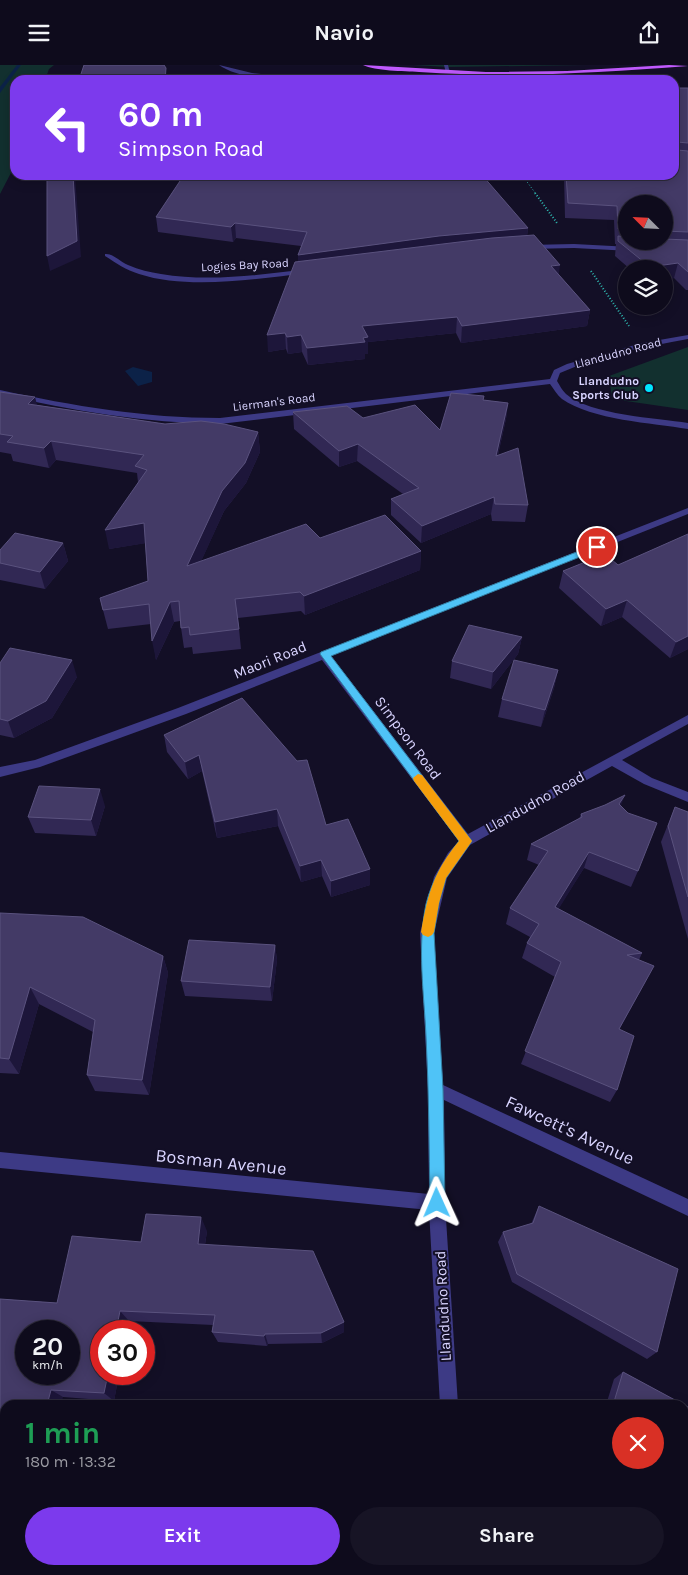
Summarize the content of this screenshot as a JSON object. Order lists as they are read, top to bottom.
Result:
{
  "streets": {
    "street": [
      "Logies Bay Road",
      "Llandudno Road",
      "Lierman's Road",
      "Maori Road",
      "Simpson Road",
      "Fawcett's Avenue",
      "Bosman Avenue"
    ]
  },
  "crossings": [
    ["Llandudno Road", "Lierman's Road"],
    ["Llandudno Road", "Simpson Road"],
    ["Llandudno Road", "Fawcett's Avenue"],
    ["Llandudno Road", "Bosman Avenue"],
    ["Maori Road", "Simpson Road"]
  ],
  "places": ["Llandudno Sports Club"],
  "north": "top left",
  "page": {
    "header": "Navio",
    "turn": ["60 m", "Simpson Road"],
    "speed": "20 km/h",
    "limit": "30",
    "heading": ["1 min", "180 m · 13:32"],
    "buttons": ["Exit", "Share"]
  }
}
